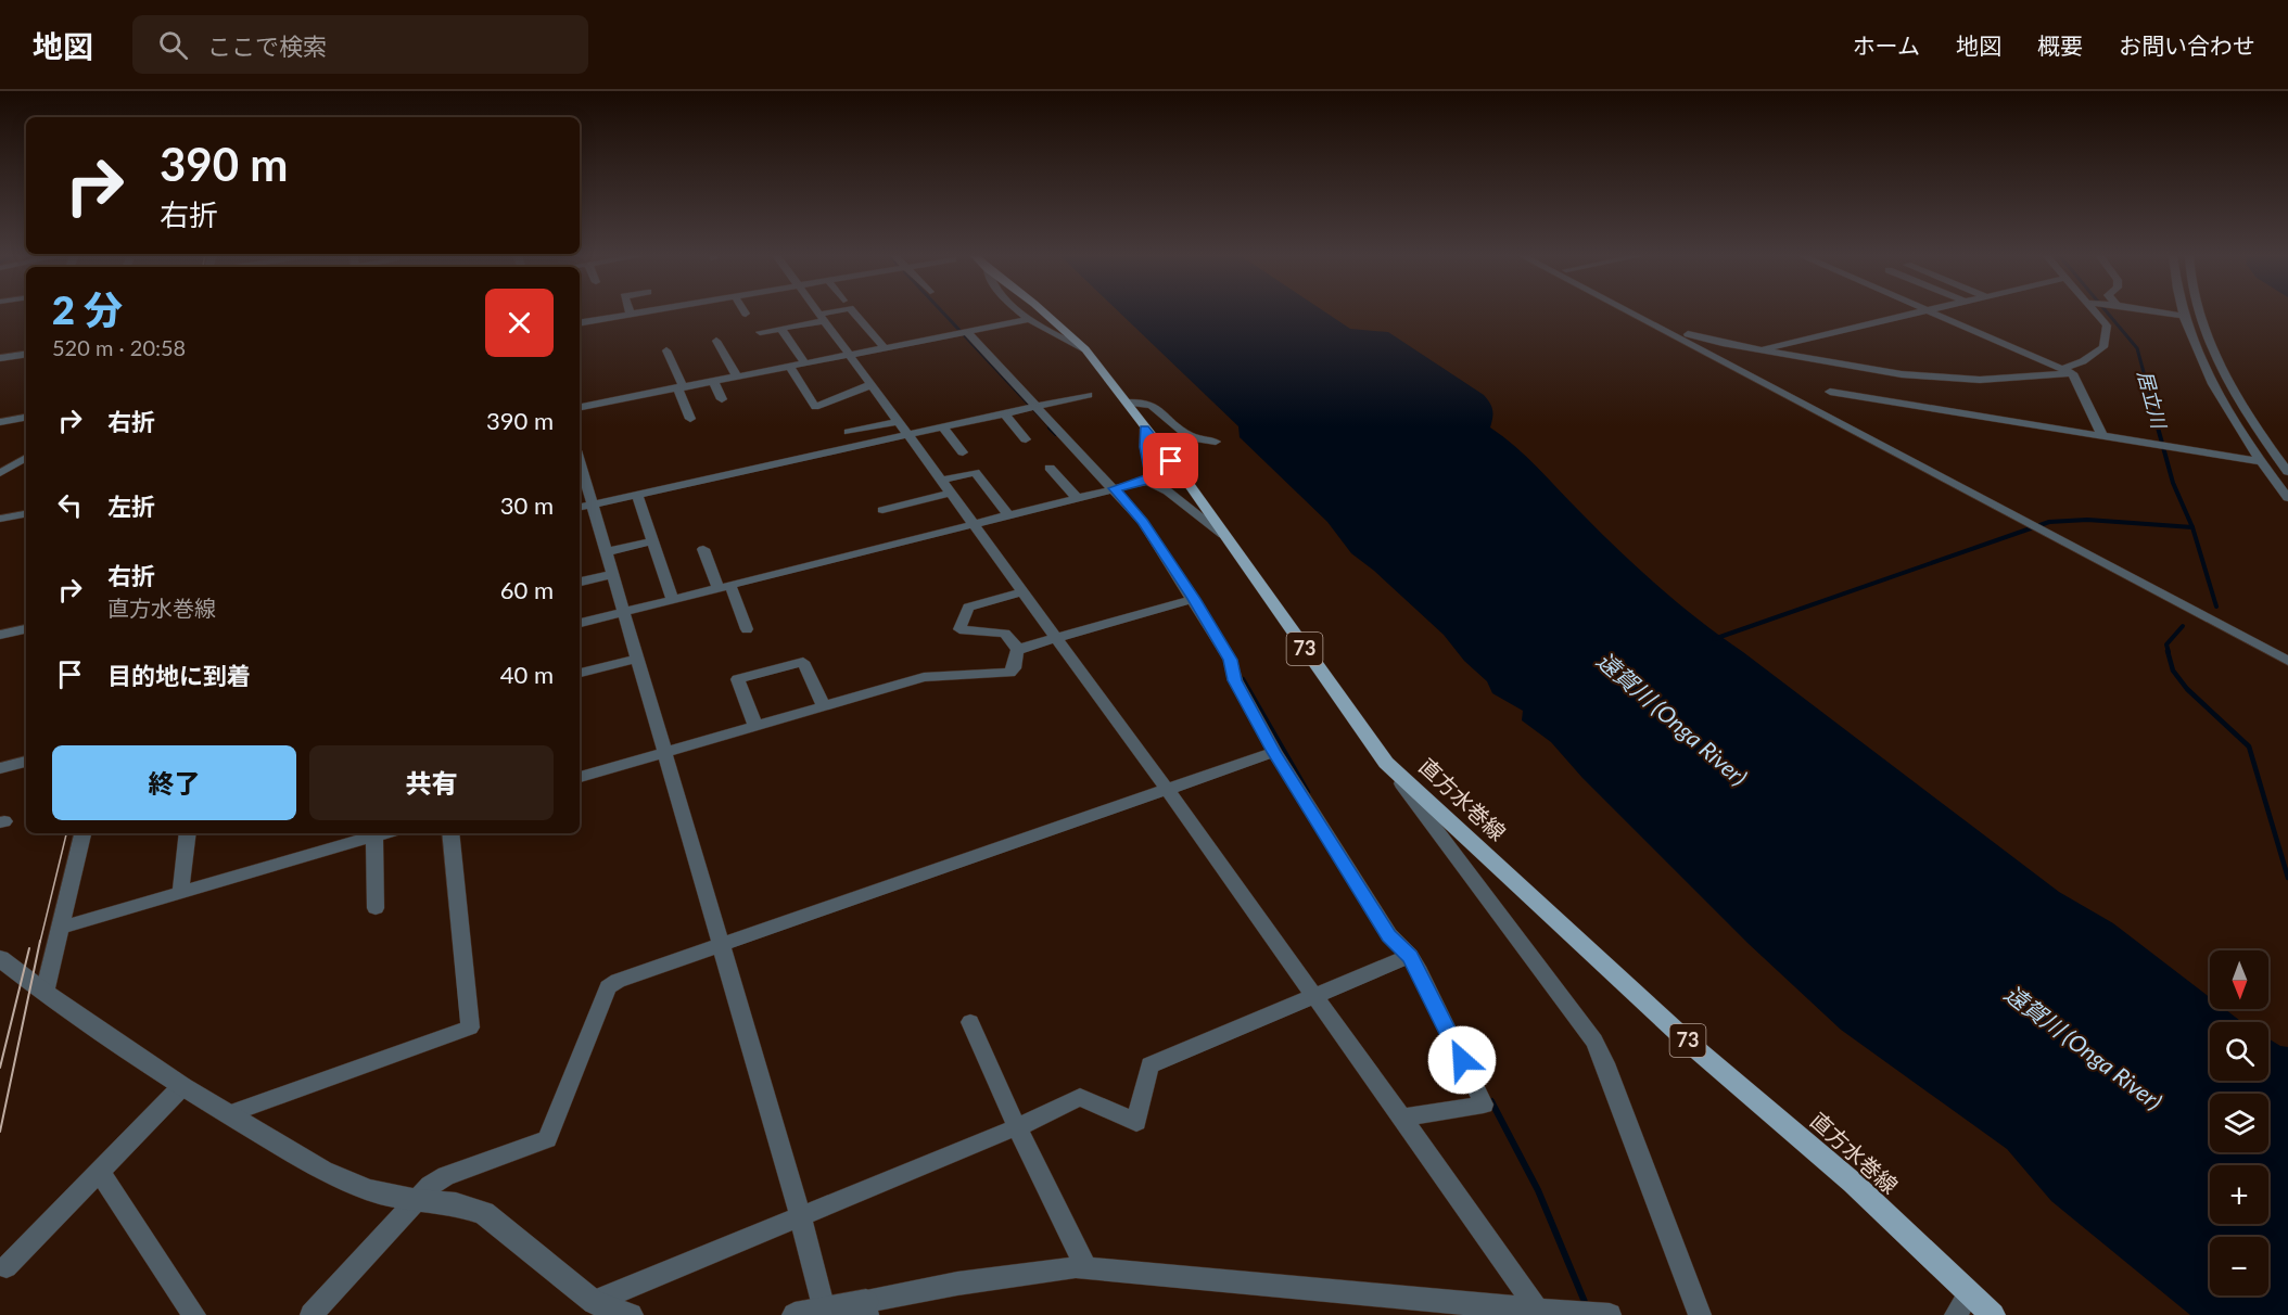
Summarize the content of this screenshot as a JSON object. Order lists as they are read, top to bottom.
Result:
{
  "streets": {
    "main road": ["73", "直方水巻線"]
  },
  "water": ["居立川", "遠賀川 (Onga River)"],
  "north": "bottom",
  "page": {
    "header": "地図",
    "search": "ここで検索",
    "nav": [
      "ホーム",
      "地図",
      "概要",
      "お問い合わせ"
    ],
    "turn": ["390 m", "右折"],
    "heading": ["2 分", "520 m · 20:58"],
    "list": [
      {
        "name": "右折",
        "value": "390 m"
      },
      {
        "name": "左折",
        "value": "30 m"
      },
      {
        "name": "右折",
        "note": "直方水巻線",
        "value": "60 m"
      },
      {
        "name": "目的地に到着",
        "value": "40 m"
      }
    ],
    "buttons": ["終了", "共有"],
    "map_buttons": ["+", "−"]
  }
}
